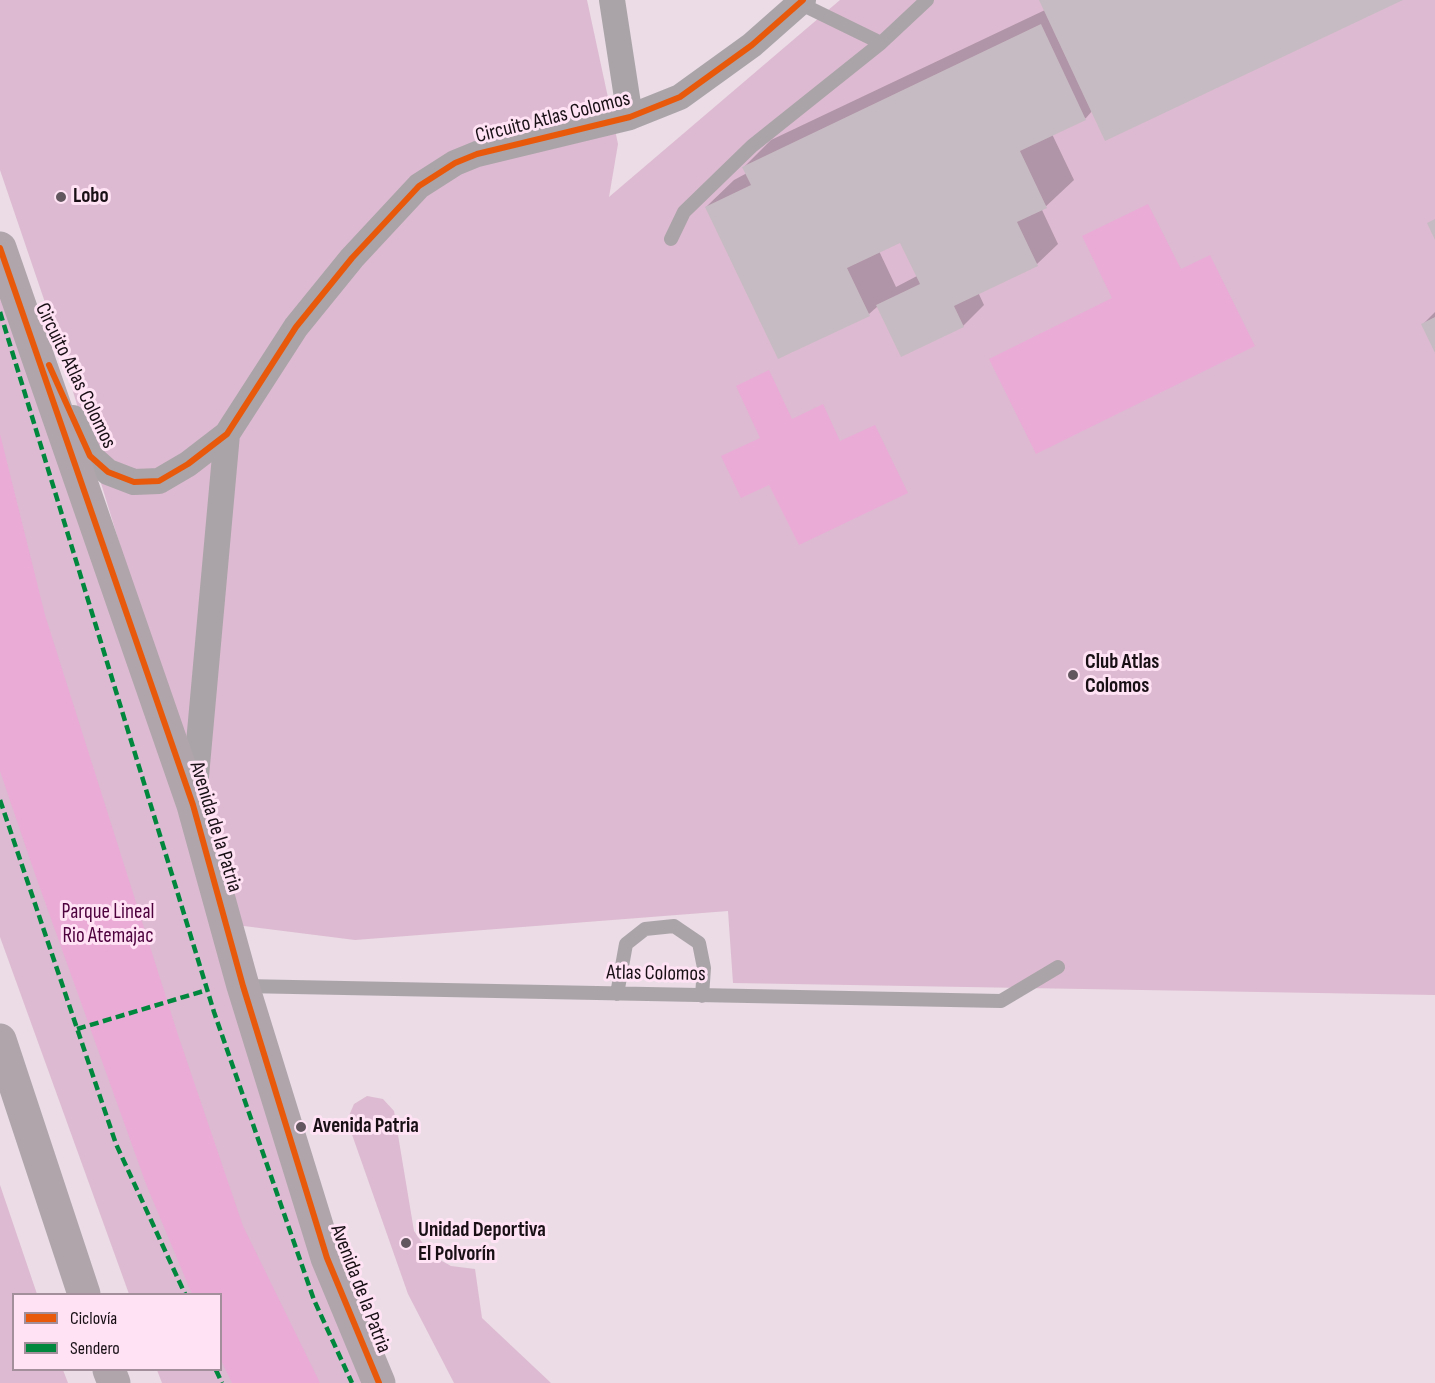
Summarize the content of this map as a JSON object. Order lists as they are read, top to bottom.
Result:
{
  "streets": {
    "main road": ["Avenida de la Patria"],
    "street": ["Circuito Atlas Colomos"],
    "lane": ["Atlas Colomos"]
  },
  "crossings": [
    ["Circuito Atlas Colomos", "Avenida de la Patria"],
    ["Avenida de la Patria", "Atlas Colomos"]
  ],
  "parks": ["Parque Lineal Rio Atemajac"],
  "places": [
    "Lobo",
    "Club Atlas Colomos",
    "Avenida Patria",
    "Unidad Deportiva El Polvorín"
  ],
  "legend": ["Ciclovía", "Sendero"]
}
